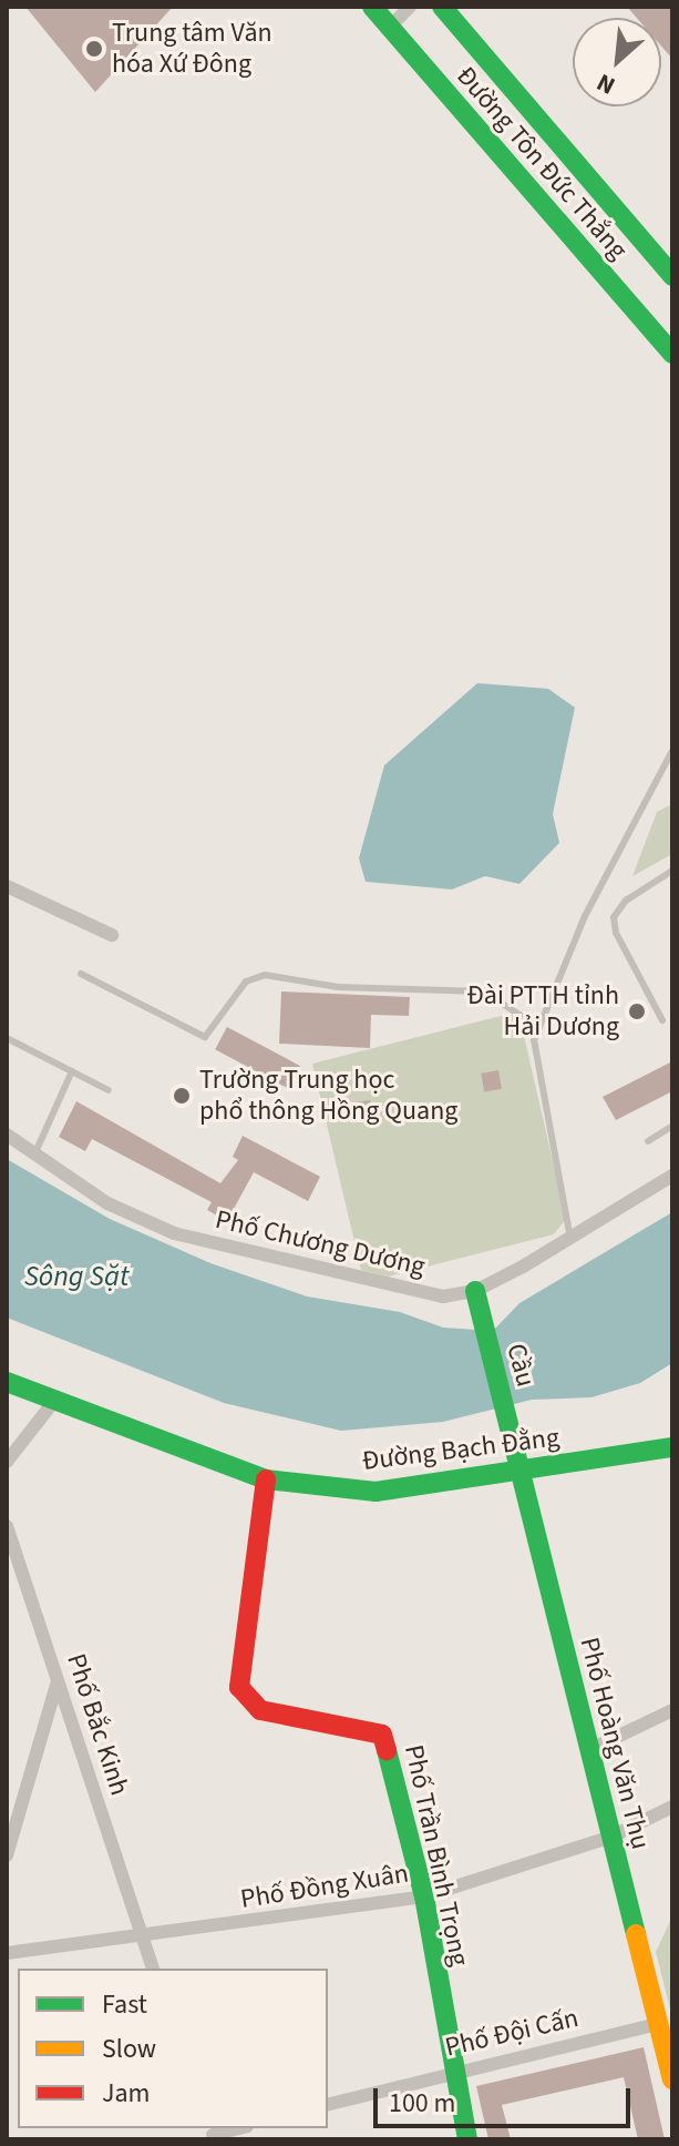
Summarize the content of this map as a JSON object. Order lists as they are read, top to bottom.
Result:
{
  "streets": {
    "street": [
      "Đường Tôn Đức Thắng",
      "Phố Chương Dương",
      "Cầu",
      "Đường Bạch Đằng",
      "Phố Bắc Kinh",
      "Phố Hoàng Văn Thụ",
      "Phố Trần Bình Trọng",
      "Phố Đồng Xuân",
      "Phố Đội Cấn"
    ]
  },
  "crossings": [
    ["Phố Chương Dương", "Cầu"],
    ["Cầu", "Đường Bạch Đằng"],
    ["Cầu", "Phố Hoàng Văn Thụ"],
    ["Đường Bạch Đằng", "Phố Hoàng Văn Thụ"],
    ["Đường Bạch Đằng", "Phố Trần Bình Trọng"],
    ["Phố Bắc Kinh", "Phố Đồng Xuân"],
    ["Phố Hoàng Văn Thụ", "Phố Đồng Xuân"],
    ["Phố Hoàng Văn Thụ", "Phố Đội Cấn"],
    ["Phố Trần Bình Trọng", "Phố Đồng Xuân"],
    ["Phố Trần Bình Trọng", "Phố Đội Cấn"]
  ],
  "water": ["Sông Sặt"],
  "places": ["Trung tâm Văn hóa Xứ Đông", "Đài PTTH tỉnh Hải Dương", "Trường Trung học phổ thông Hồng Quang"],
  "legend": ["Fast", "Slow", "Jam"],
  "scale_bar": "100 m",
  "north": "bottom left"
}
